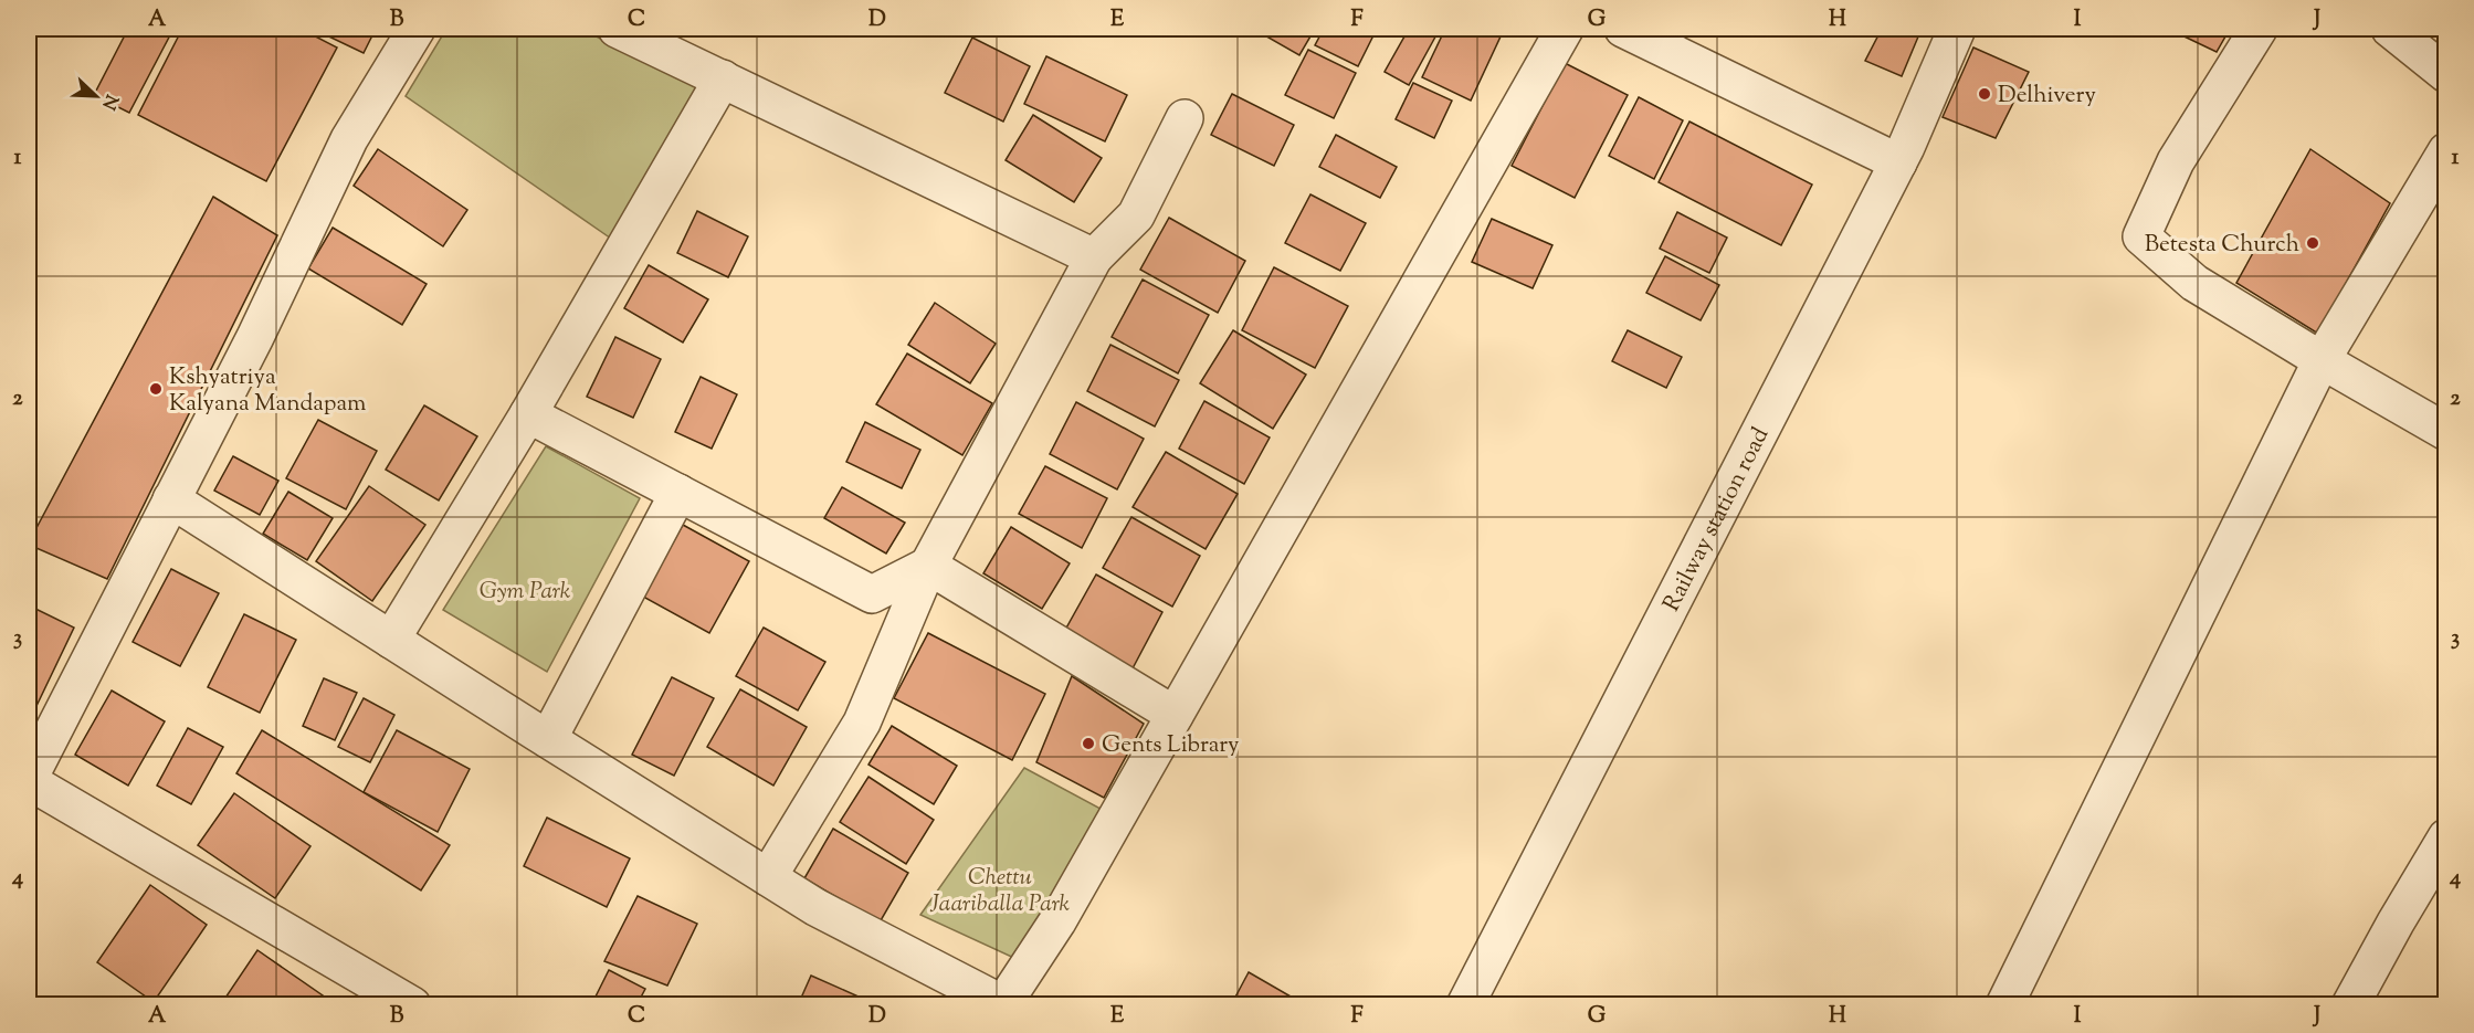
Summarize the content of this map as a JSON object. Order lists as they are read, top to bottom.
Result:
{
  "streets": {
    "street": ["Railway station road"]
  },
  "parks": ["Gym Park", "Chettu Jaariballa Park"],
  "places": [
    "Delhivery",
    "Betesta Church",
    "Kshyatriya Kalyana Mandapam",
    "Gents Library"
  ],
  "north": "bottom right",
  "grid": {
    "columns": [
      "A",
      "B",
      "C",
      "D",
      "E",
      "F",
      "G",
      "H",
      "I",
      "J"
    ],
    "rows": [
      "1",
      "2",
      "3",
      "4"
    ]
  }
}
